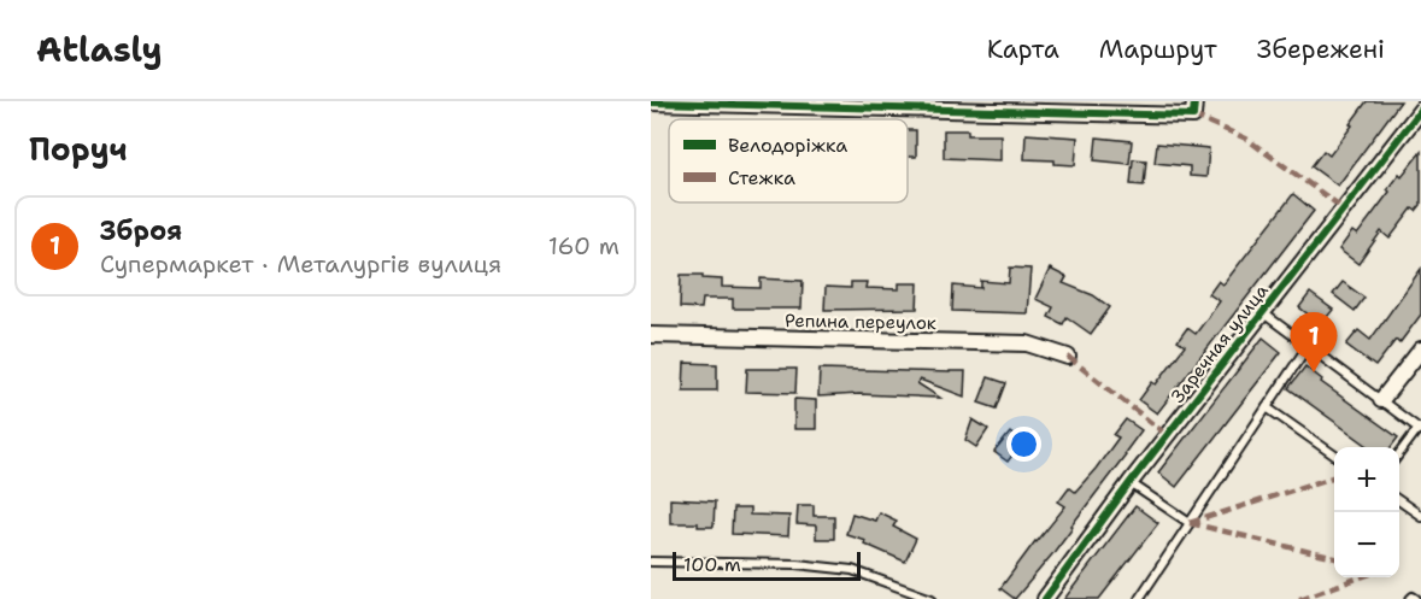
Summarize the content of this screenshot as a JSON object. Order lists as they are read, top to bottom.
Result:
{
  "streets": {
    "street": ["Репина переулок", "Заречная улица"]
  },
  "legend": ["Велодоріжка", "Стежка"],
  "scale_bar": "100 m",
  "page": {
    "header": "Atlasly",
    "nav": ["Карта", "Маршрут", "Збережені"],
    "heading": "Поруч",
    "list": [
      {
        "mark": "1",
        "name": "Зброя",
        "note": "Супермаркет · Металургів вулиця",
        "value": "160 m"
      }
    ],
    "pins": "1",
    "map_buttons": ["+", "−"],
    "scale": "100 m"
  }
}
